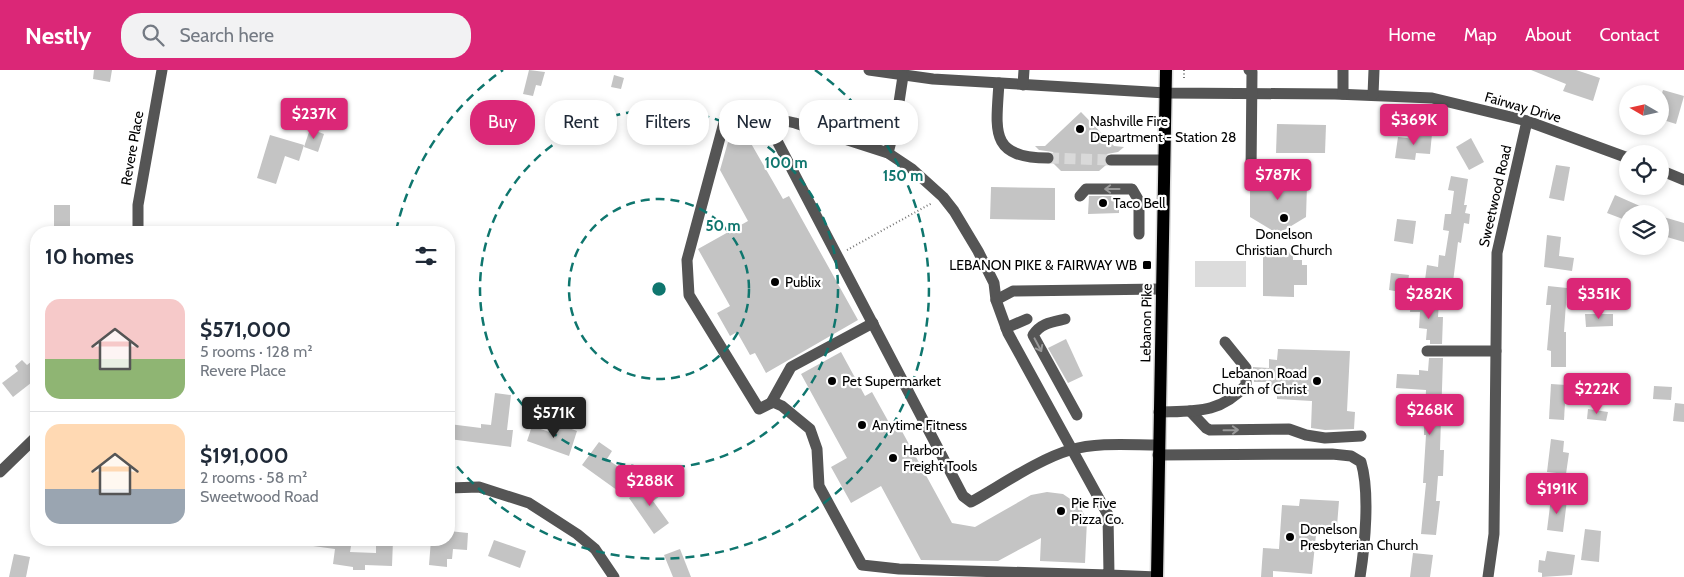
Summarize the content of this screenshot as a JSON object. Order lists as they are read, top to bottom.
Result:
{
  "streets": {
    "main road": ["Lebanon Pike"],
    "street": ["Fairway Drive", "Revere Place", "Sweetwood Road"]
  },
  "crossings": [
    ["Fairway Drive", "Sweetwood Road"],
    ["Fairway Drive", "Lebanon Pike"]
  ],
  "places": {
    "other": [
      "Nashville Fire Department - Station 28",
      "Taco Bell",
      "Donelson Christian Church",
      "Publix",
      "Pet Supermarket",
      "Lebanon Road Church of Christ",
      "Anytime Fitness",
      "Harbor Freight Tools",
      "Pie Five Pizza Co.",
      "Donelson Presbyterian Church"
    ],
    "transit": ["LEBANON PIKE & FAIRWAY WB"]
  },
  "north": "left",
  "page": {
    "header": "Nestly",
    "search": "Search here",
    "nav": [
      "Home",
      "Map",
      "About",
      "Contact"
    ],
    "price": [
      "$237K",
      "$369K",
      "$787K",
      "$282K",
      "$351K",
      "$222K",
      "$268K",
      "$571K",
      "$288K",
      "$191K"
    ],
    "chip": [
      "Buy",
      "Rent",
      "Filters",
      "New",
      "Apartment"
    ],
    "heading": "10 homes",
    "list": [
      {
        "name": "$571,000",
        "note": "5 rooms · 128 m² · Revere Place"
      },
      {
        "name": "$191,000",
        "note": "2 rooms · 58 m² · Sweetwood Road"
      }
    ]
  },
  "rings": ["100 m", "150 m", "50 m"]
}
